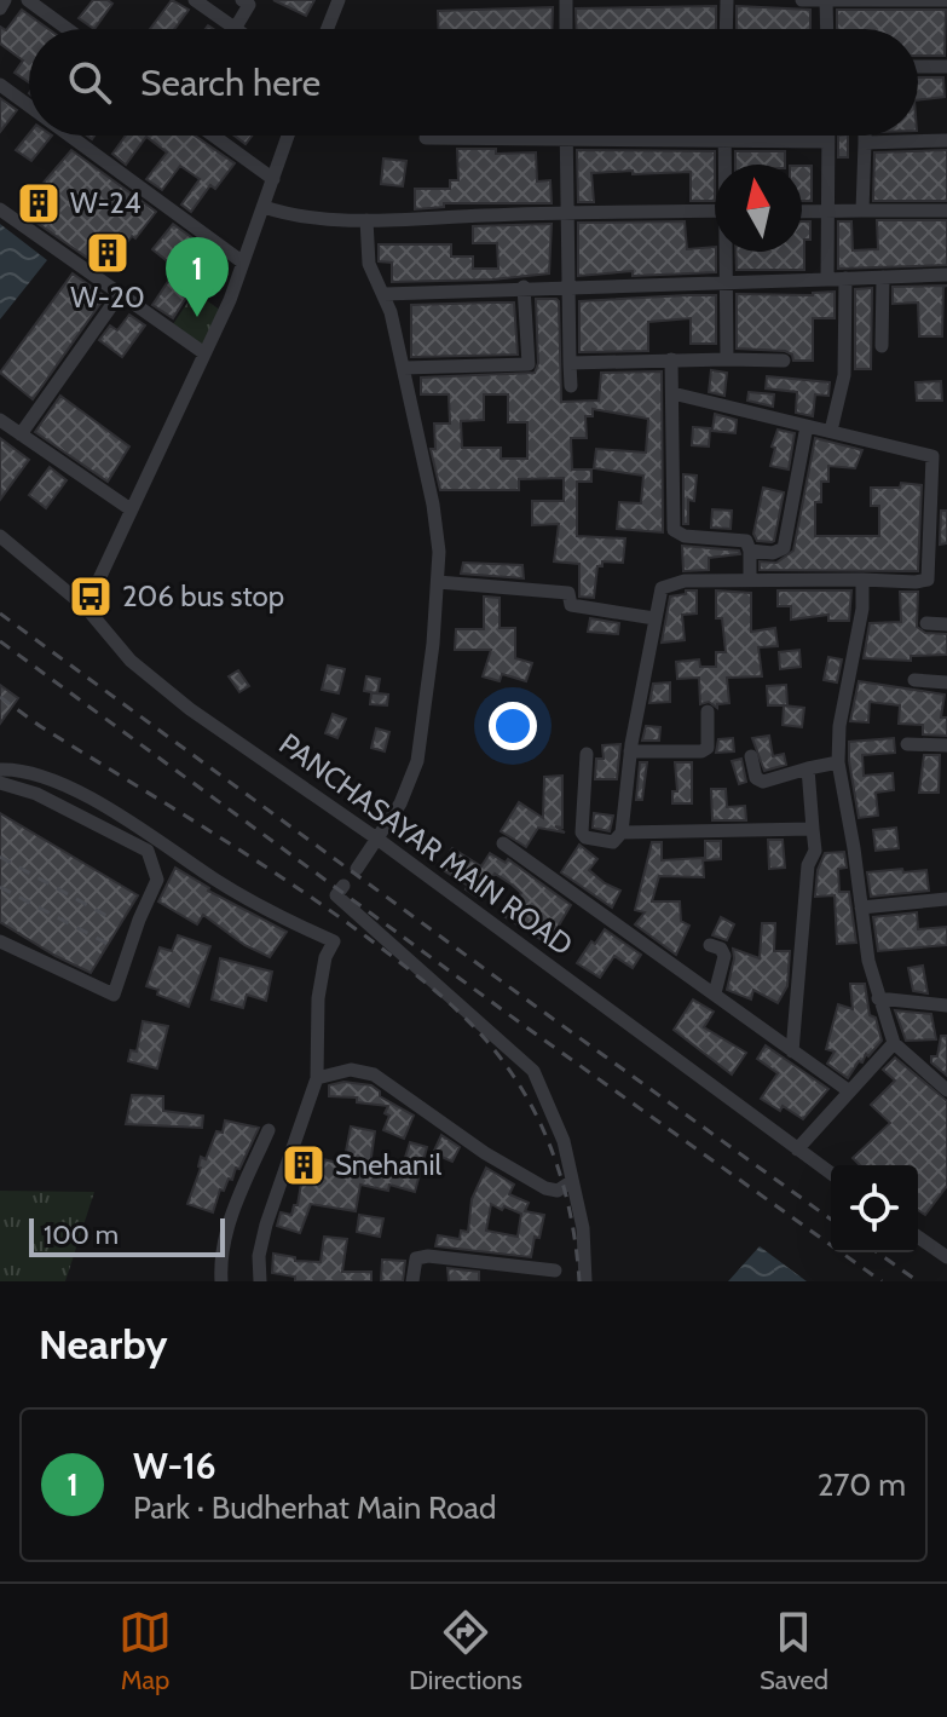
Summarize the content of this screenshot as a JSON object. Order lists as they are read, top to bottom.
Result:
{
  "streets": {
    "street": ["PANCHASAYAR MAIN ROAD"]
  },
  "places": {
    "building": ["W-24", "W-20", "Snehanil"],
    "bus stop": ["206 bus stop"]
  },
  "scale_bar": "100 m",
  "north": "top",
  "page": {
    "search": "Search here",
    "pins": "1",
    "scale": "100 m",
    "heading": "Nearby",
    "list": [
      {
        "mark": "1",
        "name": "W-16",
        "note": "Park · Budherhat Main Road",
        "value": "270 m"
      }
    ],
    "nav": ["Map", "Directions", "Saved"]
  }
}
